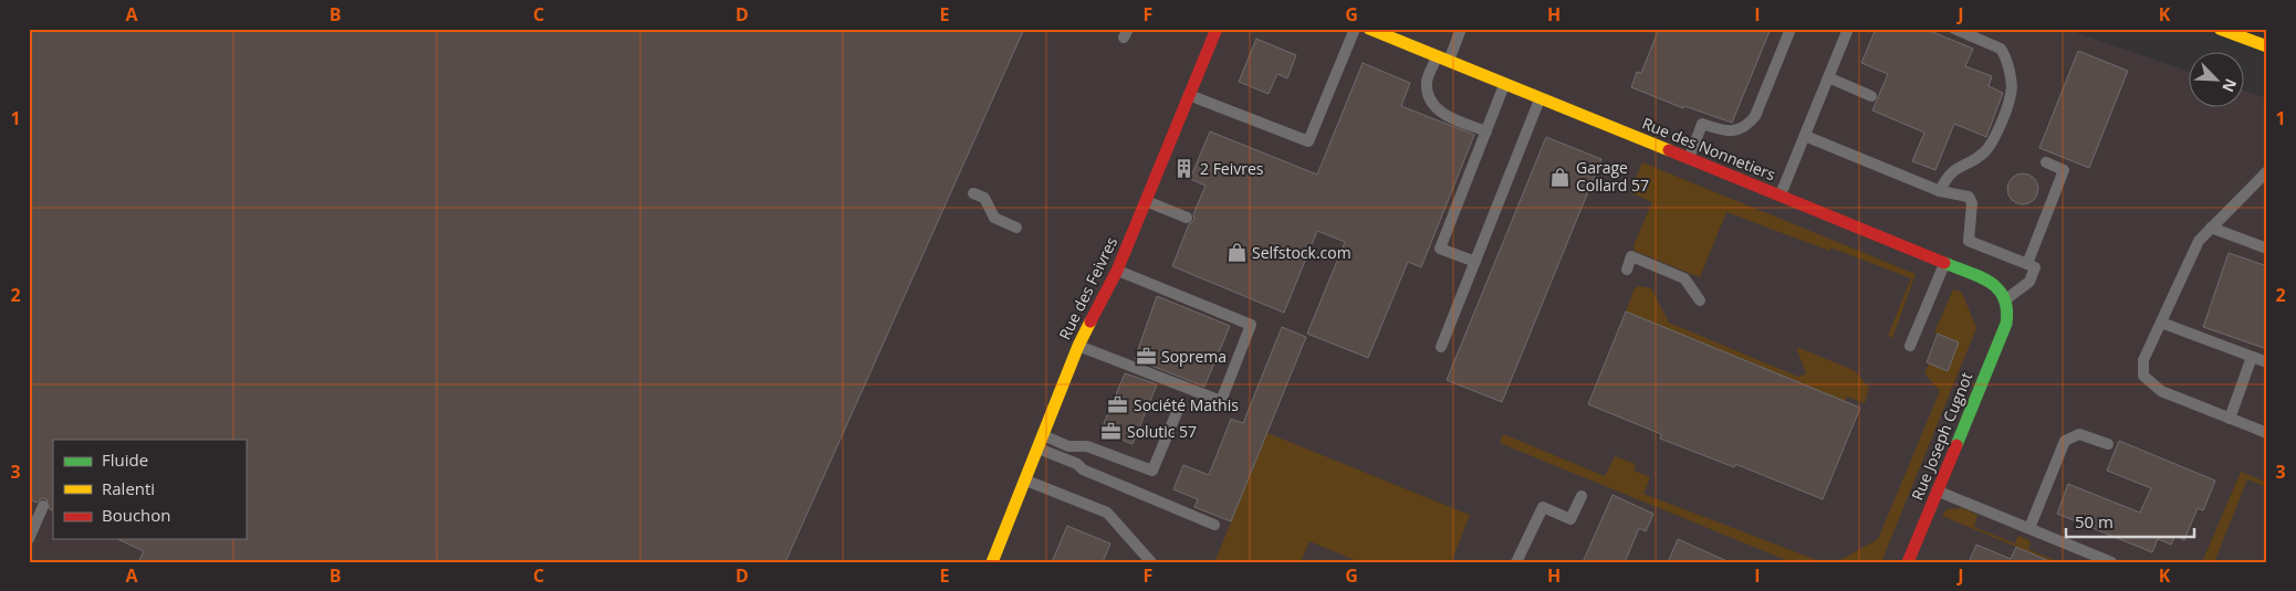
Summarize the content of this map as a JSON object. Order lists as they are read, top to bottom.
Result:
{
  "streets": {
    "main road": ["Rue des Nonnetiers", "Rue des Feivres", "Rue Joseph Cugnot"]
  },
  "crossings": [
    ["Rue des Nonnetiers", "Rue Joseph Cugnot"]
  ],
  "places": {
    "building": ["2 Feivres"],
    "shop": ["Garage Collard 57", "Selfstock.com"],
    "office": ["Soprema", "Société Mathis", "Solutic 57"]
  },
  "legend": ["Fluide", "Ralenti", "Bouchon"],
  "scale_bar": "50 m",
  "north": "bottom right",
  "grid": {
    "columns": [
      "A",
      "B",
      "C",
      "D",
      "E",
      "F",
      "G",
      "H",
      "I",
      "J",
      "K"
    ],
    "rows": ["1", "2", "3"]
  }
}
